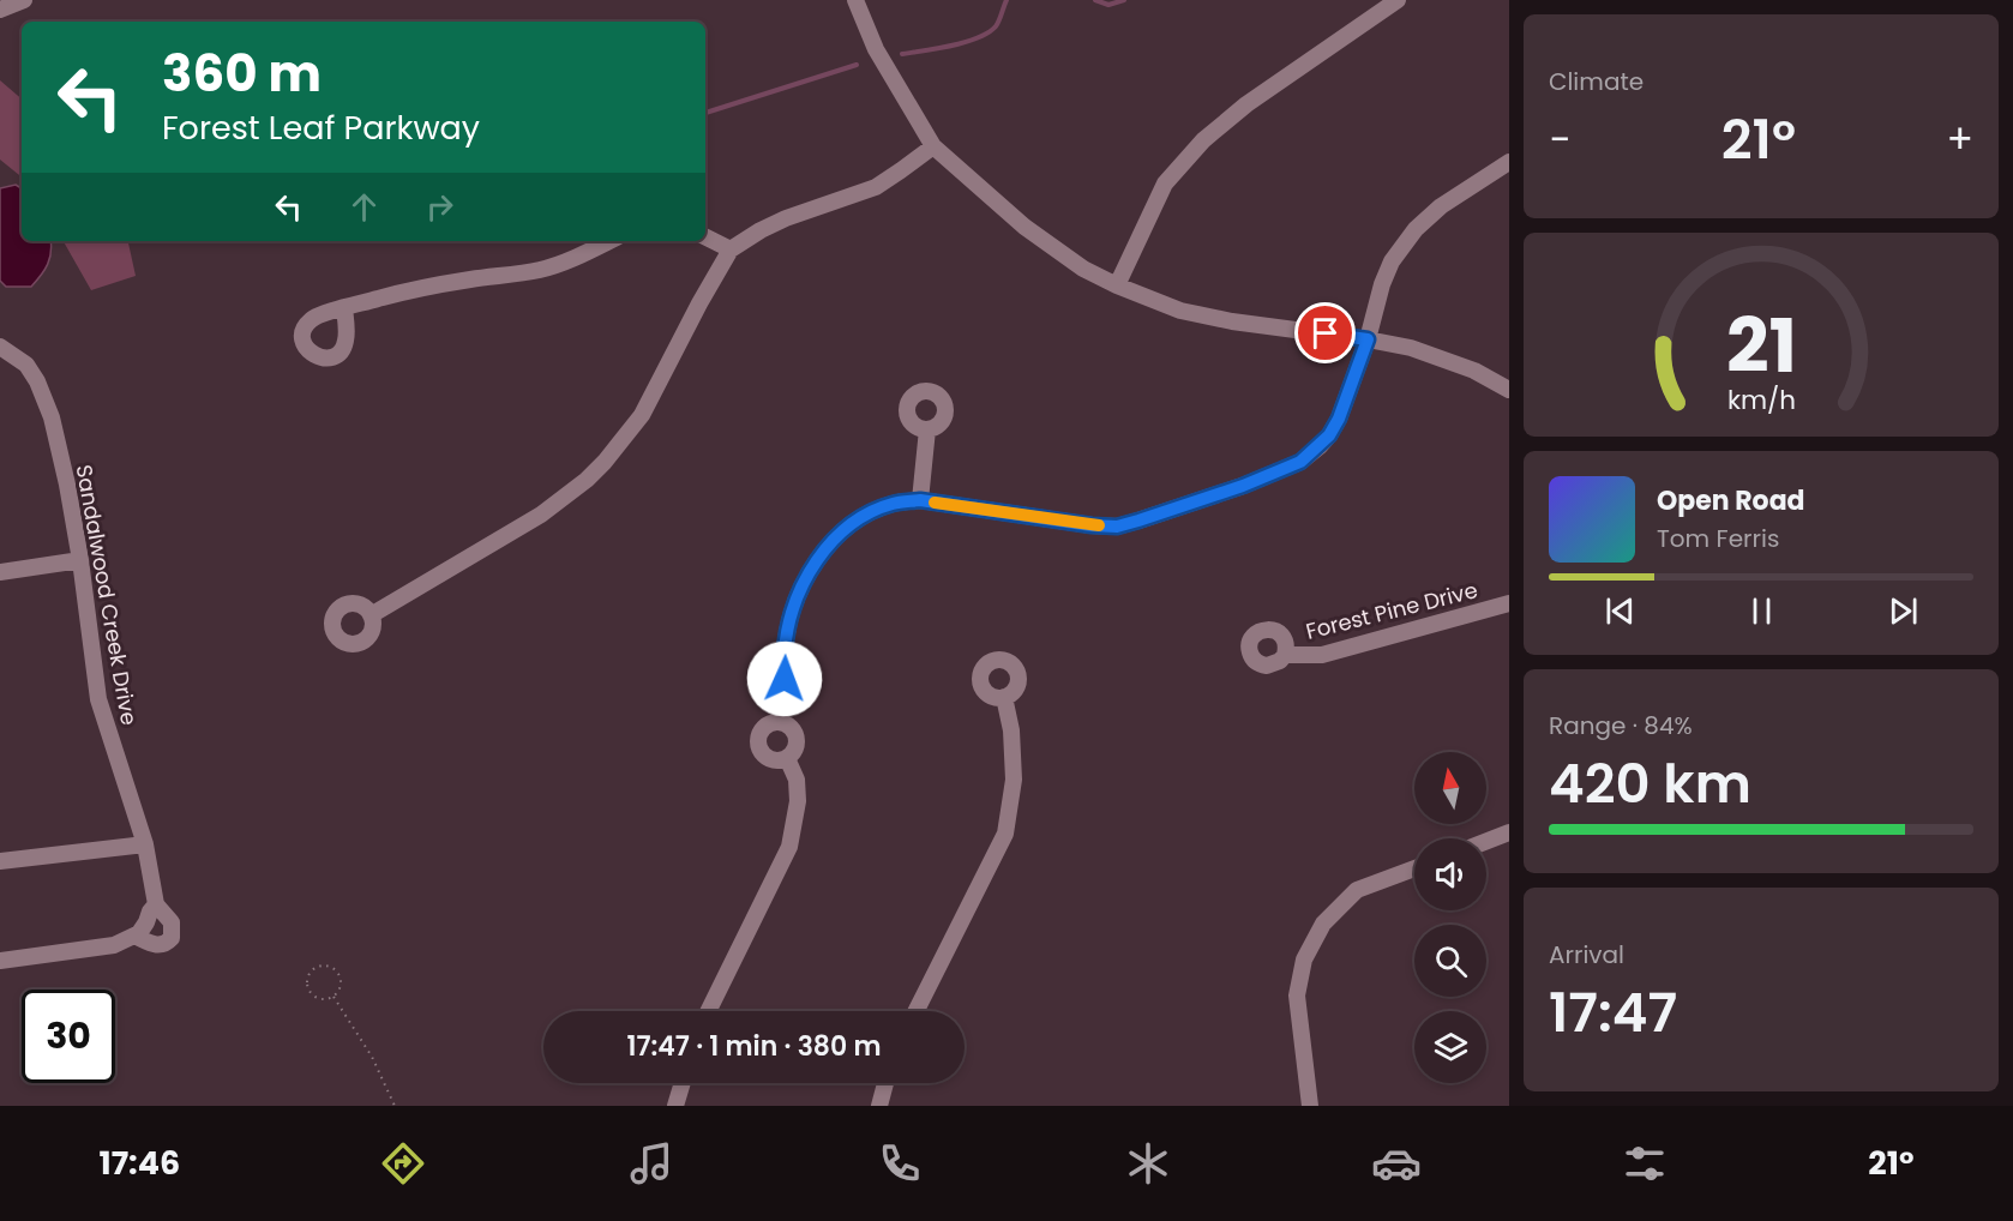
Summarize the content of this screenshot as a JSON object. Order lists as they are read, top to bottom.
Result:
{
  "streets": {
    "street": ["Sandalwood Creek Drive", "Forest Pine Drive"]
  },
  "north": "top",
  "page": {
    "tile": [
      "Climate",
      ["Range · 84%", "420 km"],
      ["Arrival", "17:47"]
    ],
    "turn": ["360 m", "Forest Leaf Parkway"],
    "heat": ["−", "21°", "+"],
    "song": ["Open Road", "Tom Ferris"],
    "limit": "30",
    "trip": "17:47 · 1 min · 380 m",
    "tabs": ["17:46", "21°"],
    "gauge": ["21", "km/h"]
  }
}
